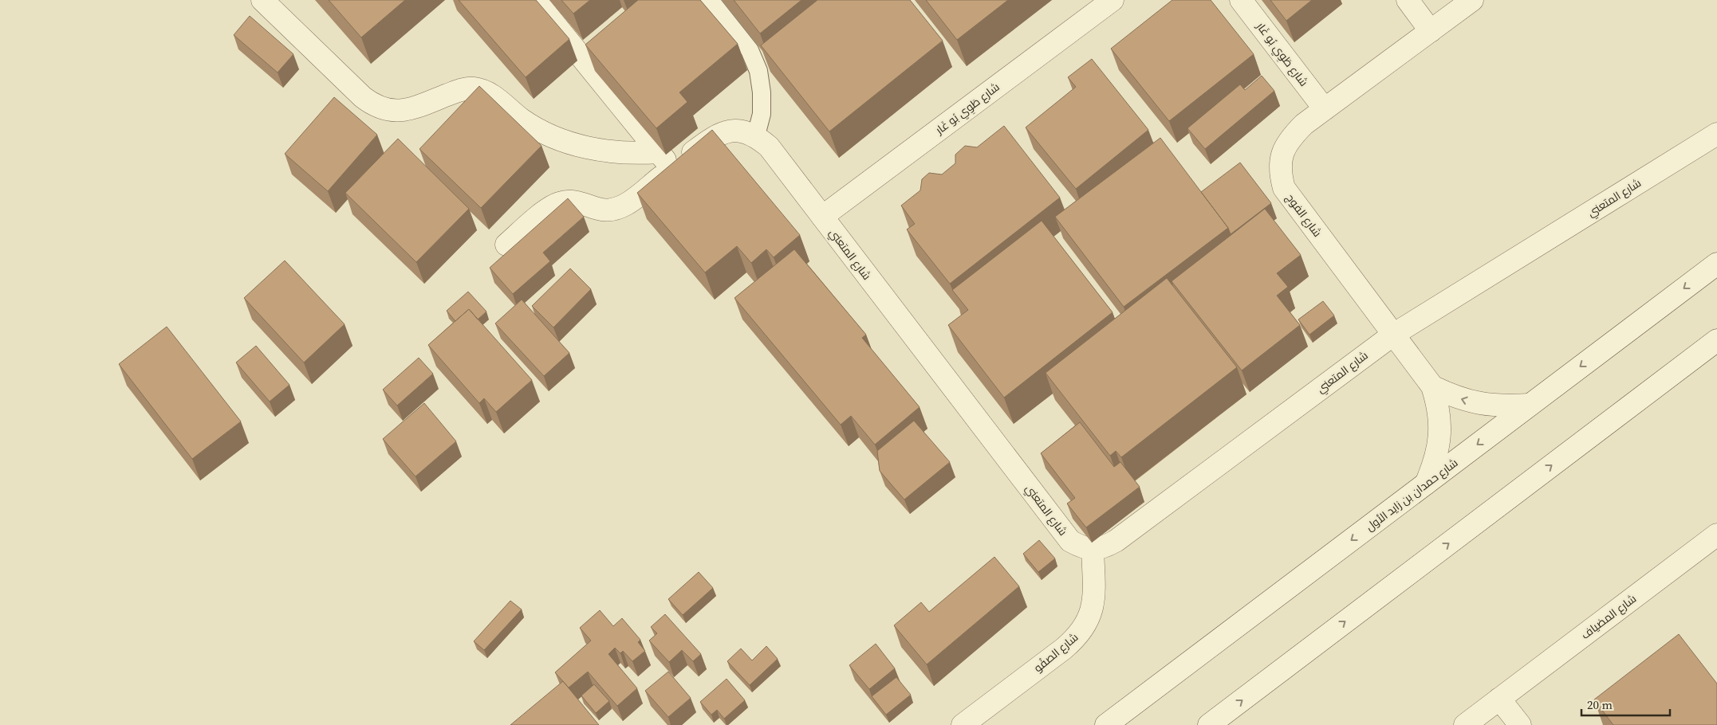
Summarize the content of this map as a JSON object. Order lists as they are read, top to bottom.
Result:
{
  "streets": {
    "street": [
      "شارع طَوِي بُو غَار",
      "شارع المتعني",
      "شارع الفوج",
      "شارع حمدان بن زايد الأول",
      "شارع المضياف",
      "شارع الصفُو"
    ]
  },
  "crossings": [
    ["شارع طَوِي بُو غَار", "شارع المتعني"],
    ["شارع طَوِي بُو غَار", "شارع الفوج"],
    ["شارع المتعني", "شارع الفوج"],
    ["شارع المتعني", "شارع الصفُو"],
    ["شارع الفوج", "شارع حمدان بن زايد الأول"]
  ],
  "scale_bar": "20 m"
}
